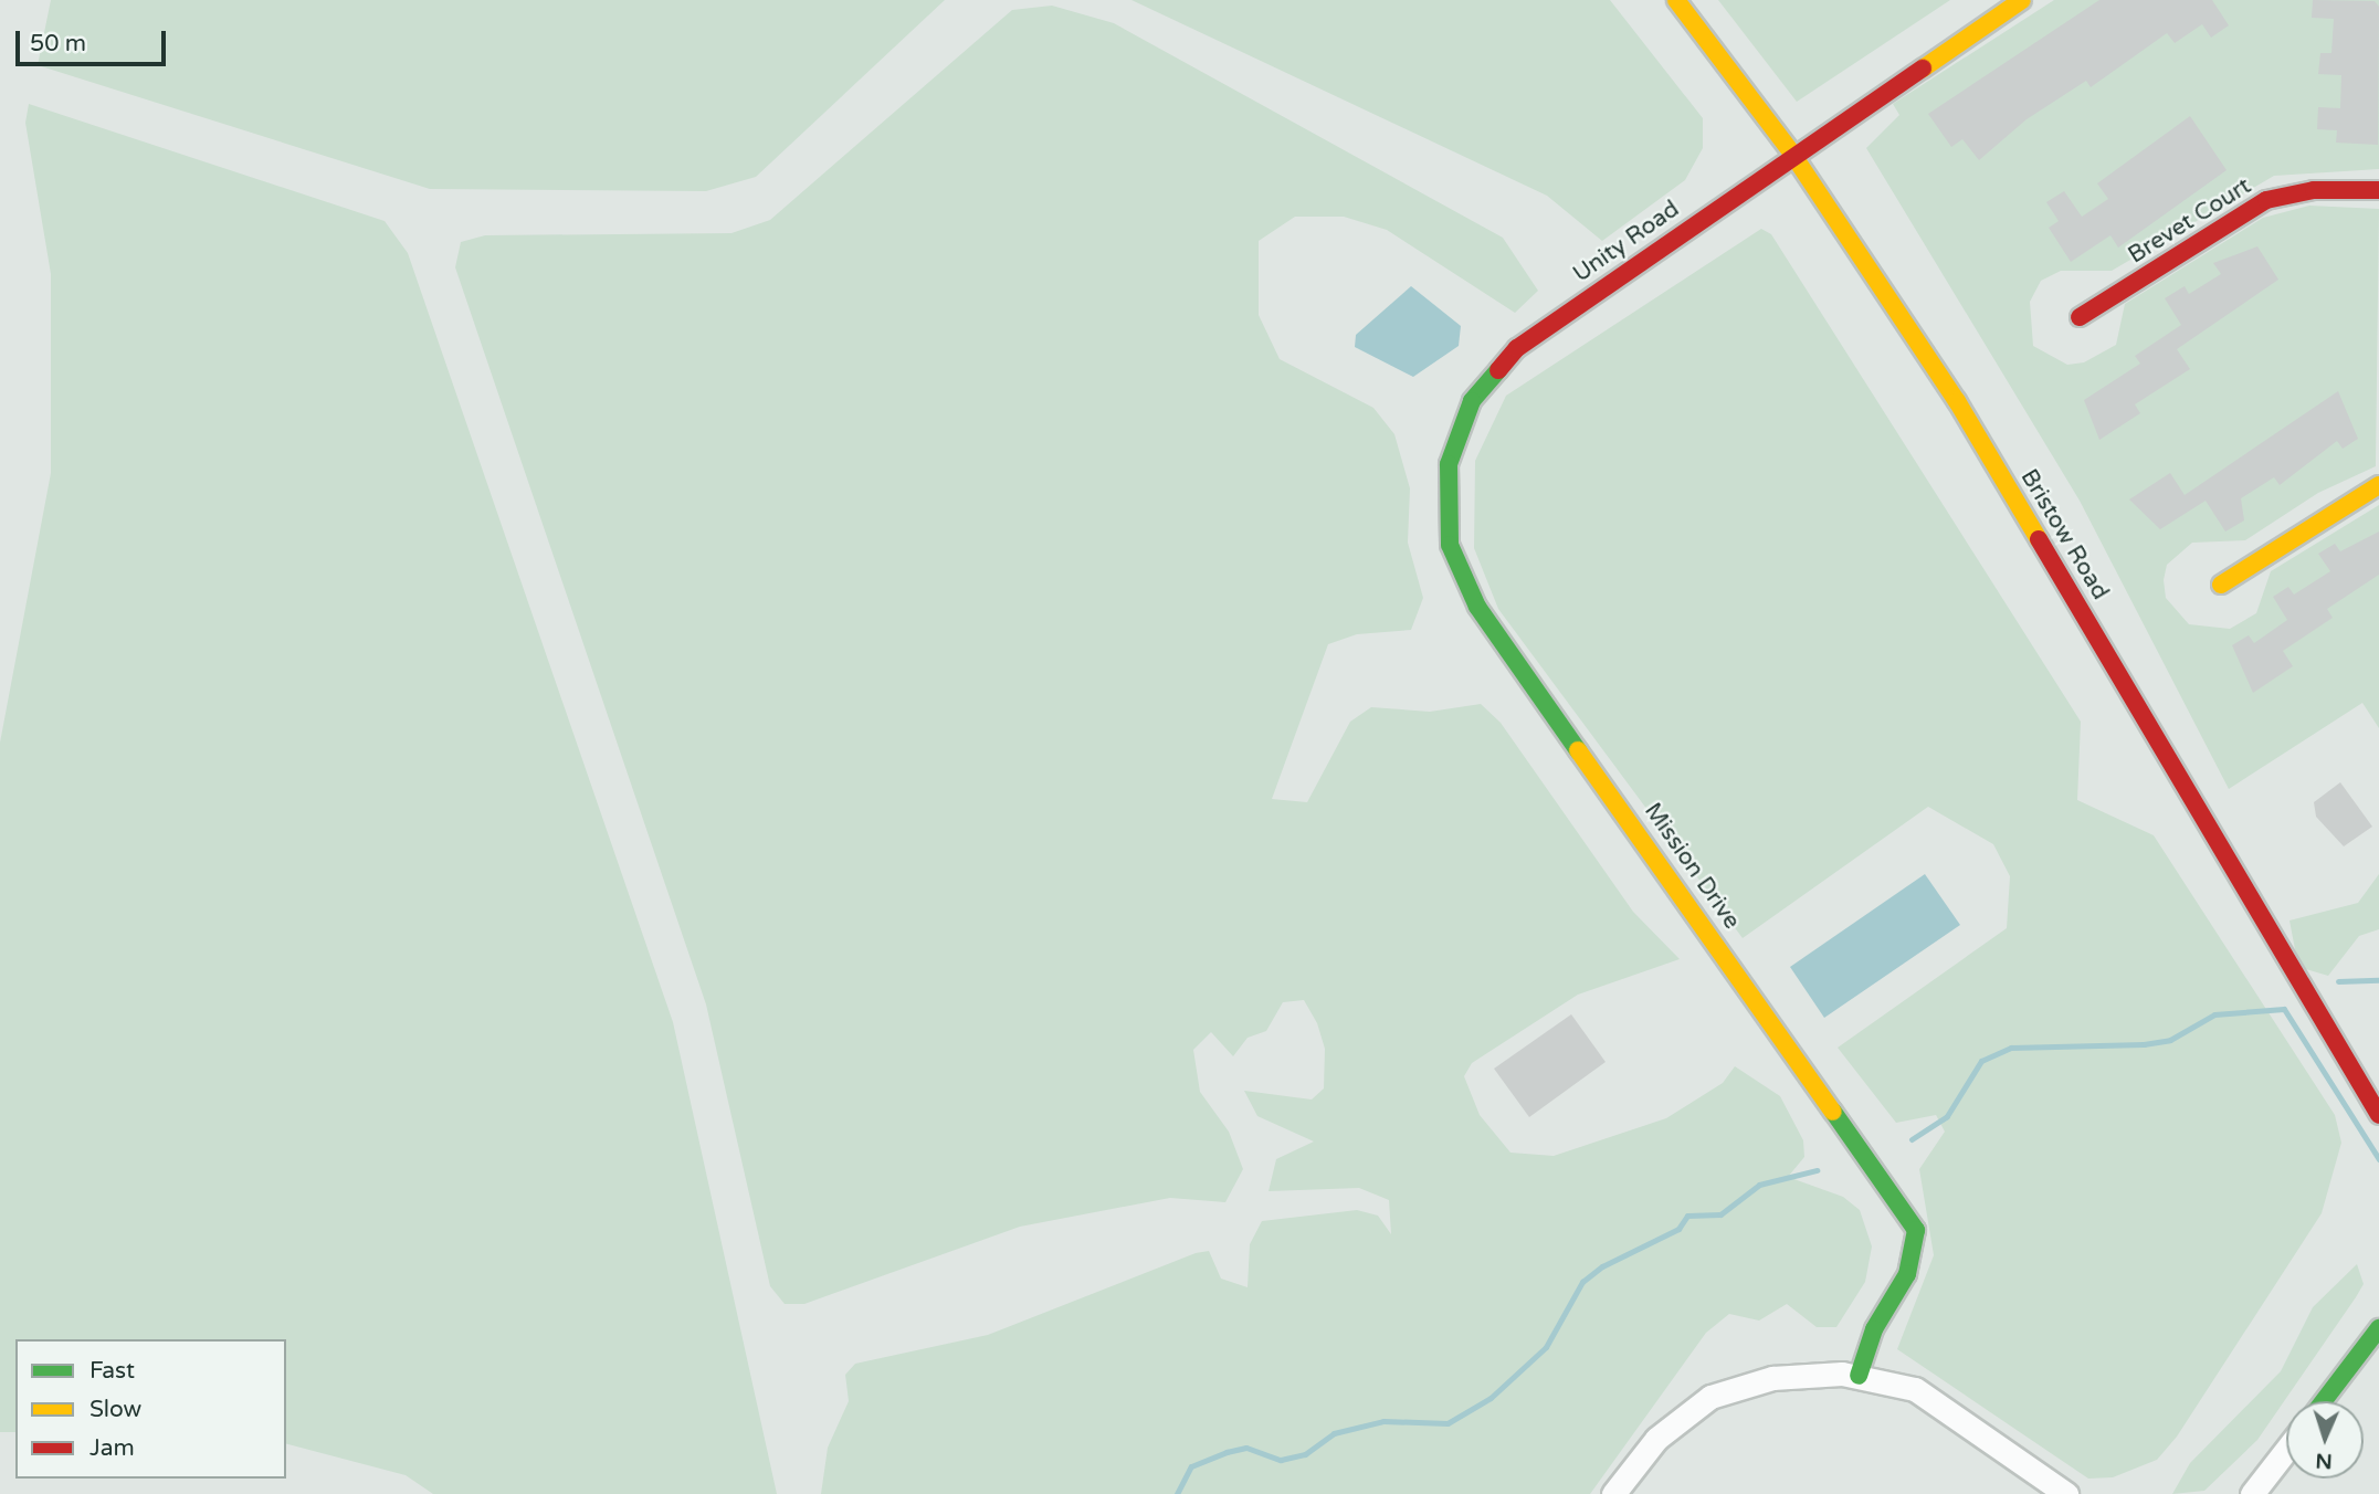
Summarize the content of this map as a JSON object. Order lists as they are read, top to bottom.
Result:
{
  "streets": {
    "street": [
      "Brevet Court",
      "Unity Road",
      "Bristow Road",
      "Mission Drive"
    ]
  },
  "crossings": [
    ["Unity Road", "Bristow Road"],
    ["Unity Road", "Mission Drive"]
  ],
  "legend": ["Fast", "Slow", "Jam"],
  "scale_bar": "50 m",
  "north": "bottom"
}
